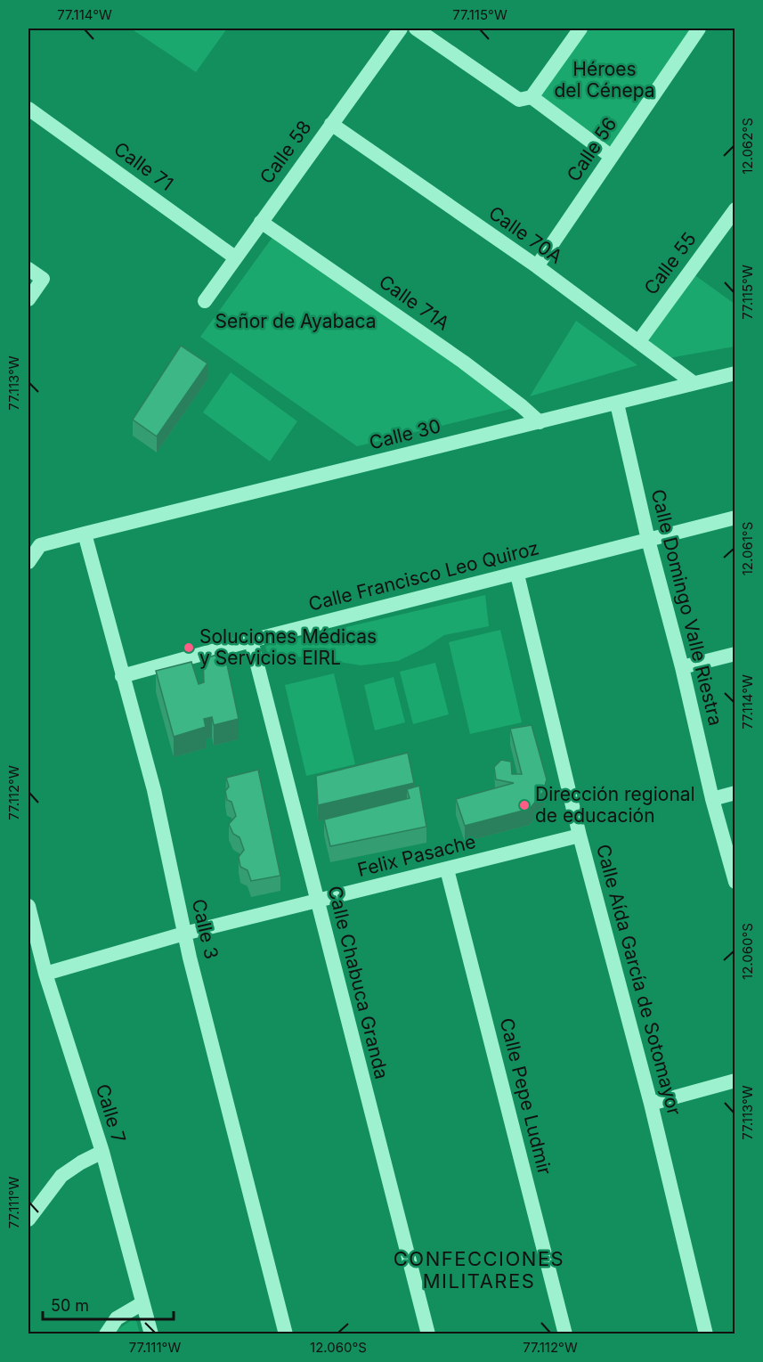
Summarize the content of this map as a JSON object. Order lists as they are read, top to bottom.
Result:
{
  "streets": {
    "street": [
      "Calle 56",
      "Calle 58",
      "Calle 71",
      "Calle 70A",
      "Calle 55",
      "Calle 71A",
      "Calle 30",
      "Calle Francisco Leo Quiroz",
      "Calle Domingo Valle Riestra",
      "Felix Pasache",
      "Calle 3",
      "Calle Aída García de Sotomayor",
      "Calle Chabuca Granda",
      "Calle Pepe Ludmir",
      "Calle 7"
    ]
  },
  "crossings": [
    ["Calle 56", "Calle 70A"],
    ["Calle 58", "Calle 71"],
    ["Calle 58", "Calle 70A"],
    ["Calle 58", "Calle 71A"],
    ["Calle 70A", "Calle 55"],
    ["Calle 70A", "Calle 30"],
    ["Calle 71A", "Calle 30"],
    ["Calle 30", "Calle Domingo Valle Riestra"],
    ["Calle 30", "Calle 3"],
    ["Calle Francisco Leo Quiroz", "Calle Domingo Valle Riestra"],
    ["Calle Francisco Leo Quiroz", "Calle 3"],
    ["Calle Francisco Leo Quiroz", "Calle Aída García de Sotomayor"],
    ["Calle Francisco Leo Quiroz", "Calle Chabuca Granda"],
    ["Felix Pasache", "Calle 3"],
    ["Felix Pasache", "Calle Aída García de Sotomayor"],
    ["Felix Pasache", "Calle Chabuca Granda"],
    ["Felix Pasache", "Calle Pepe Ludmir"],
    ["Felix Pasache", "Calle 7"]
  ],
  "districts": ["CONFECCIONES MILITARES"],
  "parks": ["Héroes del Cénepa", "Señor de Ayabaca"],
  "places": ["Soluciones Médicas y Servicios EIRL", "Dirección regional de educación"],
  "scale_bar": "50 m",
  "coordinates": [
    "77.114°W",
    "77.115°W",
    "12.062°S",
    "77.113°W",
    "12.061°S",
    "77.112°W",
    "12.060°S",
    "77.111°W"
  ]
}
